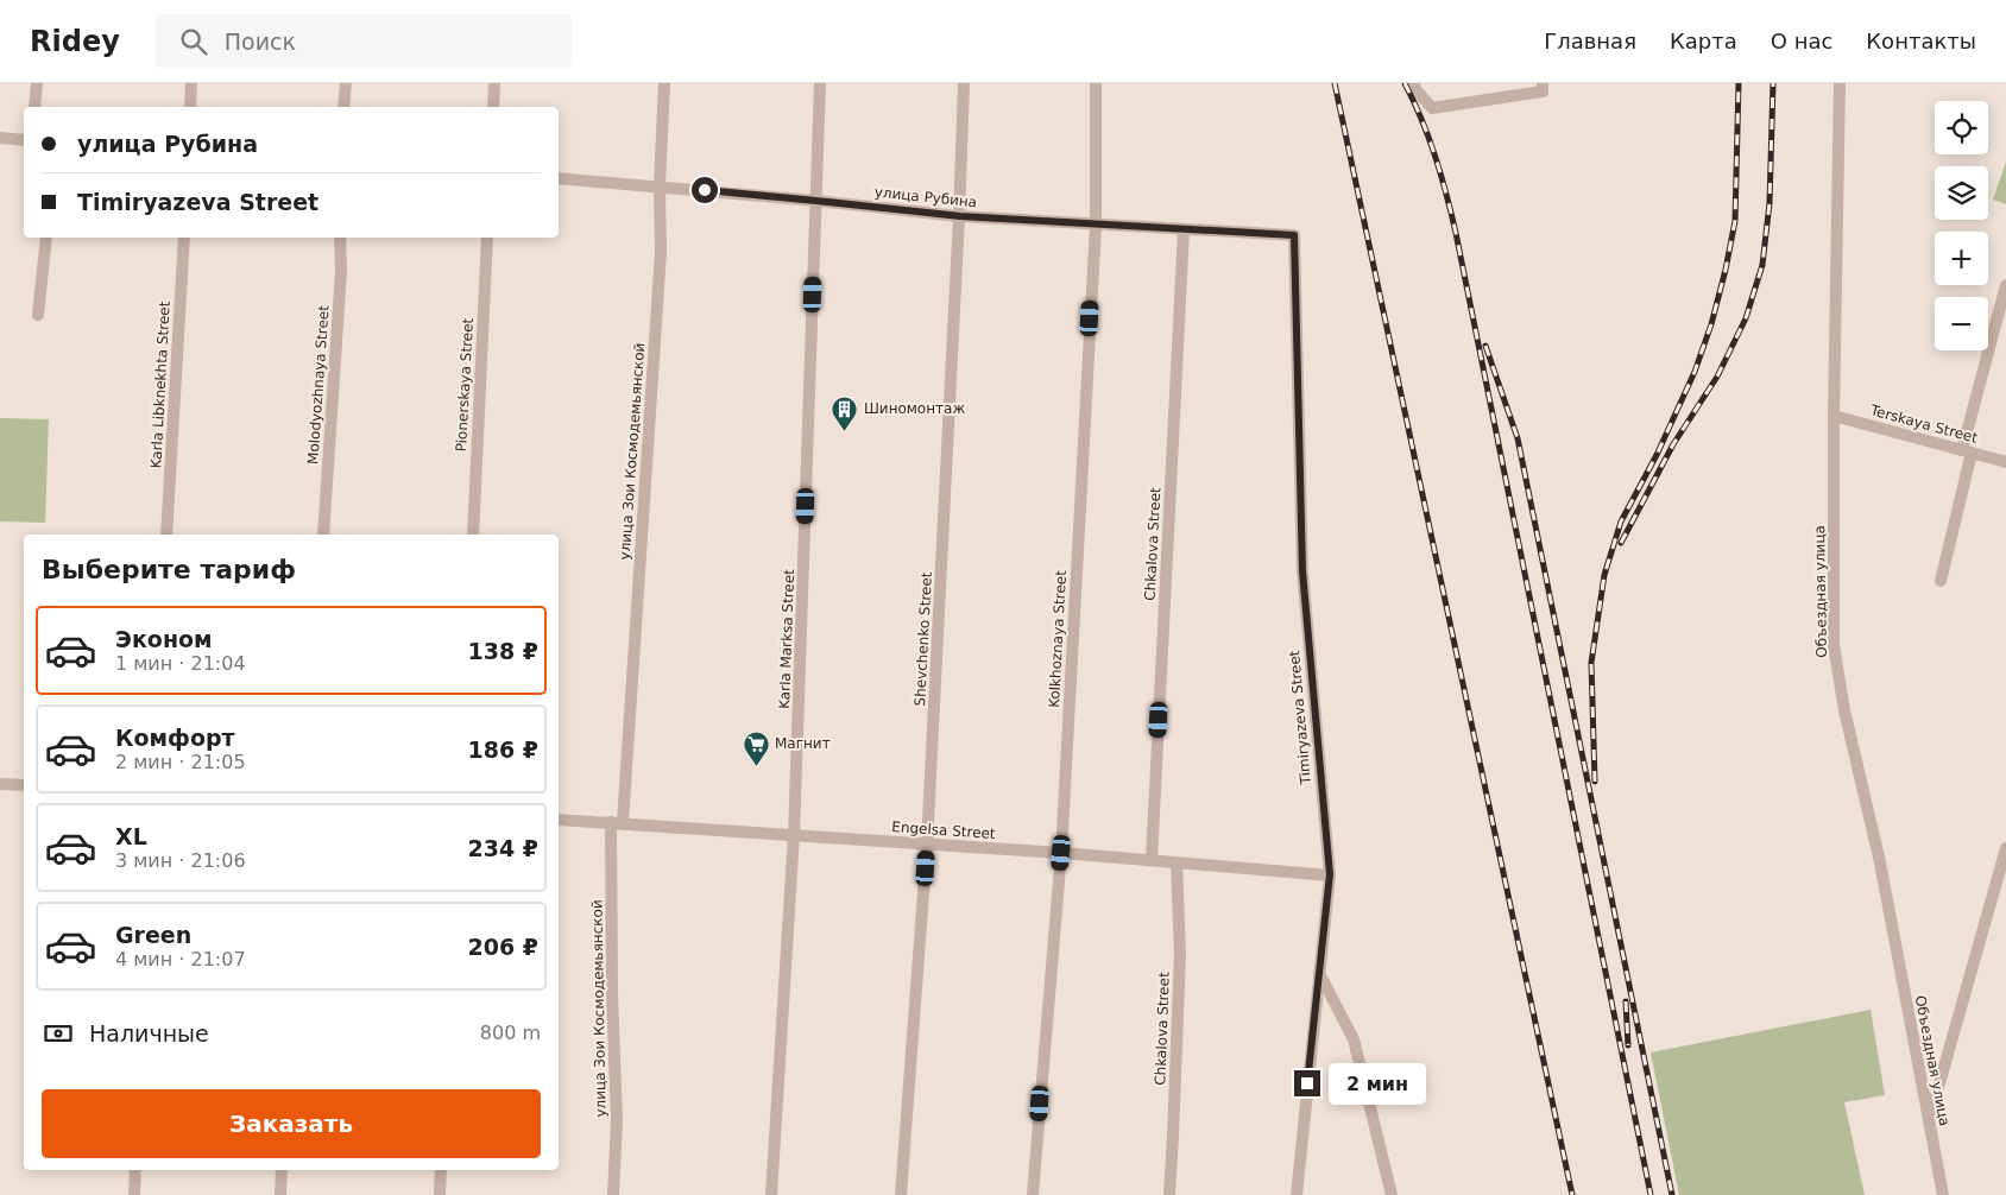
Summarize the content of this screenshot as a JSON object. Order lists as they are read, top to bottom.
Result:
{
  "streets": {
    "street": [
      "улица Рубина",
      "Karla Libknekhta Street",
      "Molodyozhnaya Street",
      "Pionerskaya Street",
      "Terskaya Street",
      "улица Зои Космодемьянской",
      "Chkalova Street",
      "Объездная улица",
      "Karla Marksa Street",
      "Shevchenko Street",
      "Kolkhoznaya Street",
      "Timiryazeva Street",
      "Engelsa Street"
    ]
  },
  "crossings": [
    ["улица Рубина", "улица Зои Космодемьянской"],
    ["улица Рубина", "Chkalova Street"],
    ["улица Рубина", "Karla Marksa Street"],
    ["улица Рубина", "Shevchenko Street"],
    ["улица Рубина", "Kolkhoznaya Street"],
    ["улица Рубина", "Timiryazeva Street"],
    ["Terskaya Street", "Объездная улица"],
    ["улица Зои Космодемьянской", "Engelsa Street"],
    ["Chkalova Street", "Engelsa Street"],
    ["Karla Marksa Street", "Engelsa Street"],
    ["Shevchenko Street", "Engelsa Street"],
    ["Kolkhoznaya Street", "Engelsa Street"],
    ["Timiryazeva Street", "Engelsa Street"]
  ],
  "places": {
    "building": ["Шиномонтаж"],
    "supermarket": ["Магнит"]
  },
  "page": {
    "header": "Ridey",
    "search": "Поиск",
    "nav": [
      "Главная",
      "Карта",
      "О нас",
      "Контакты"
    ],
    "map_buttons": ["+", "−"],
    "banner": ["улица Рубина", "Timiryazeva Street"],
    "heading": "Выберите тариф",
    "list": [
      {
        "name": "Эконом",
        "note": "1 мин · 21:04",
        "value": "138 ₽"
      },
      {
        "name": "Комфорт",
        "note": "2 мин · 21:05",
        "value": "186 ₽"
      },
      {
        "name": "XL",
        "note": "3 мин · 21:06",
        "value": "234 ₽"
      },
      {
        "name": "Green",
        "note": "4 мин · 21:07",
        "value": "206 ₽"
      }
    ],
    "pay": ["Наличные", "800 m"],
    "bubble": "2 мин",
    "buttons": "Заказать"
  }
}
